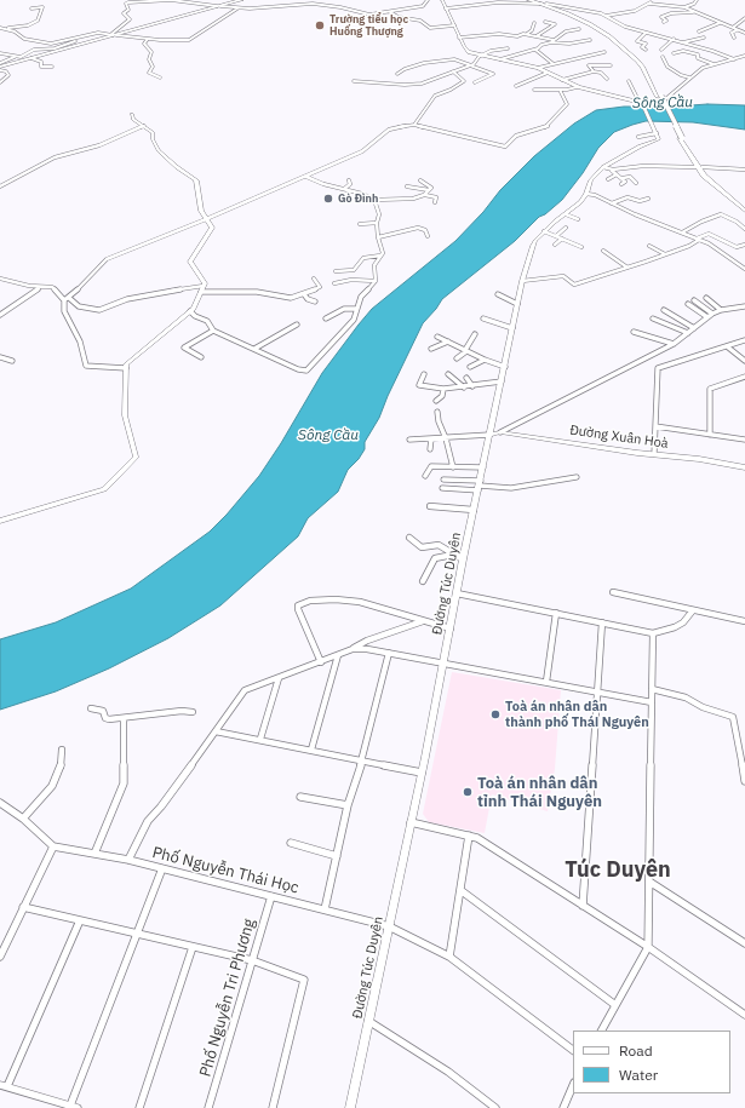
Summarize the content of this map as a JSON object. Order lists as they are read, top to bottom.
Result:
{
  "streets": {
    "street": [
      "Đường Xuân Hoà",
      "Đường Túc Duyên",
      "Phố Nguyễn Thái Học",
      "Phố Nguyễn Tri Phương"
    ]
  },
  "crossings": [
    ["Đường Xuân Hoà", "Đường Túc Duyên"],
    ["Đường Túc Duyên", "Phố Nguyễn Thái Học"],
    ["Phố Nguyễn Thái Học", "Phố Nguyễn Tri Phương"]
  ],
  "districts": ["Túc Duyên"],
  "water": ["Sông Cầu"],
  "places": [
    "Trường tiểu học Huống Thượng",
    "Gò Đình",
    "Toà án nhân dân thành phố Thái Nguyên",
    "Toà án nhân dân tỉnh Thái Nguyên"
  ],
  "legend": ["Road", "Water"]
}
